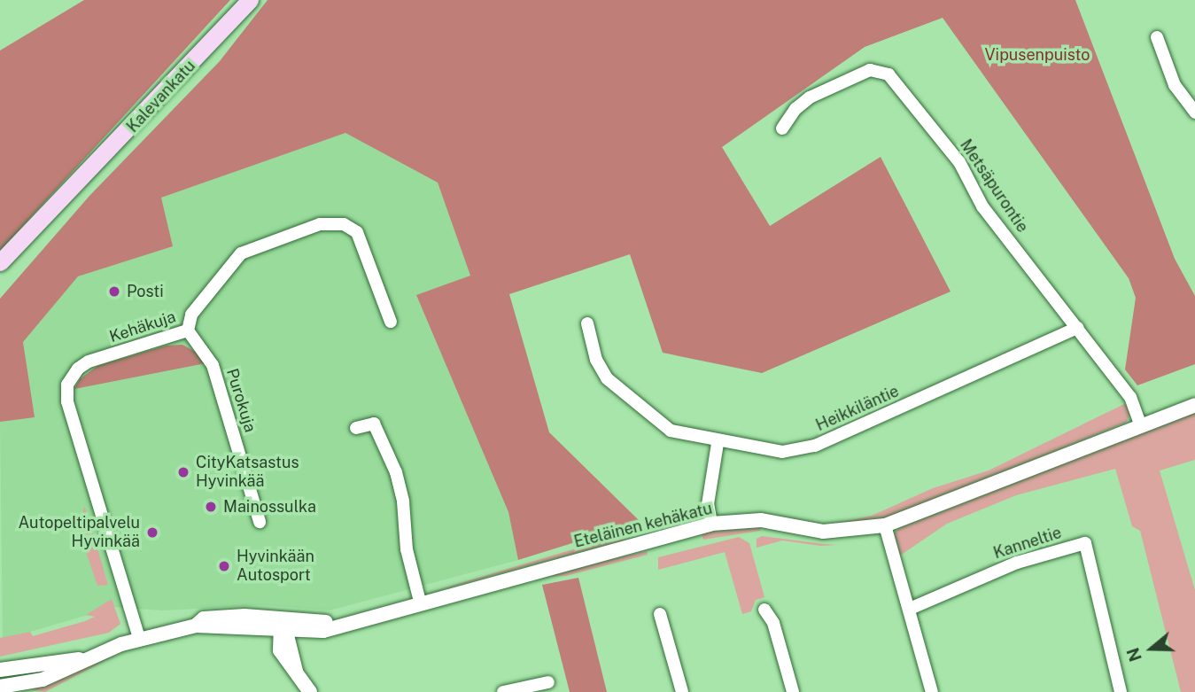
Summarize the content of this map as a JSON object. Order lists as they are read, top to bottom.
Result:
{
  "streets": {
    "main road": ["Kalevankatu"],
    "street": [
      "Metsäpurontie",
      "Kehäkuja",
      "Purokuja",
      "Heikkiläntie",
      "Eteläinen kehäkatu",
      "Kanneltie"
    ]
  },
  "crossings": [
    ["Metsäpurontie", "Heikkiläntie"],
    ["Metsäpurontie", "Eteläinen kehäkatu"],
    ["Kehäkuja", "Purokuja"],
    ["Kehäkuja", "Eteläinen kehäkatu"]
  ],
  "parks": ["Vipusenpuisto"],
  "places": [
    "Posti",
    "CityKatsastus Hyvinkää",
    "Mainossulka",
    "Autopeltipalvelu Hyvinkää",
    "Hyvinkään Autosport"
  ],
  "north": "left"
}
